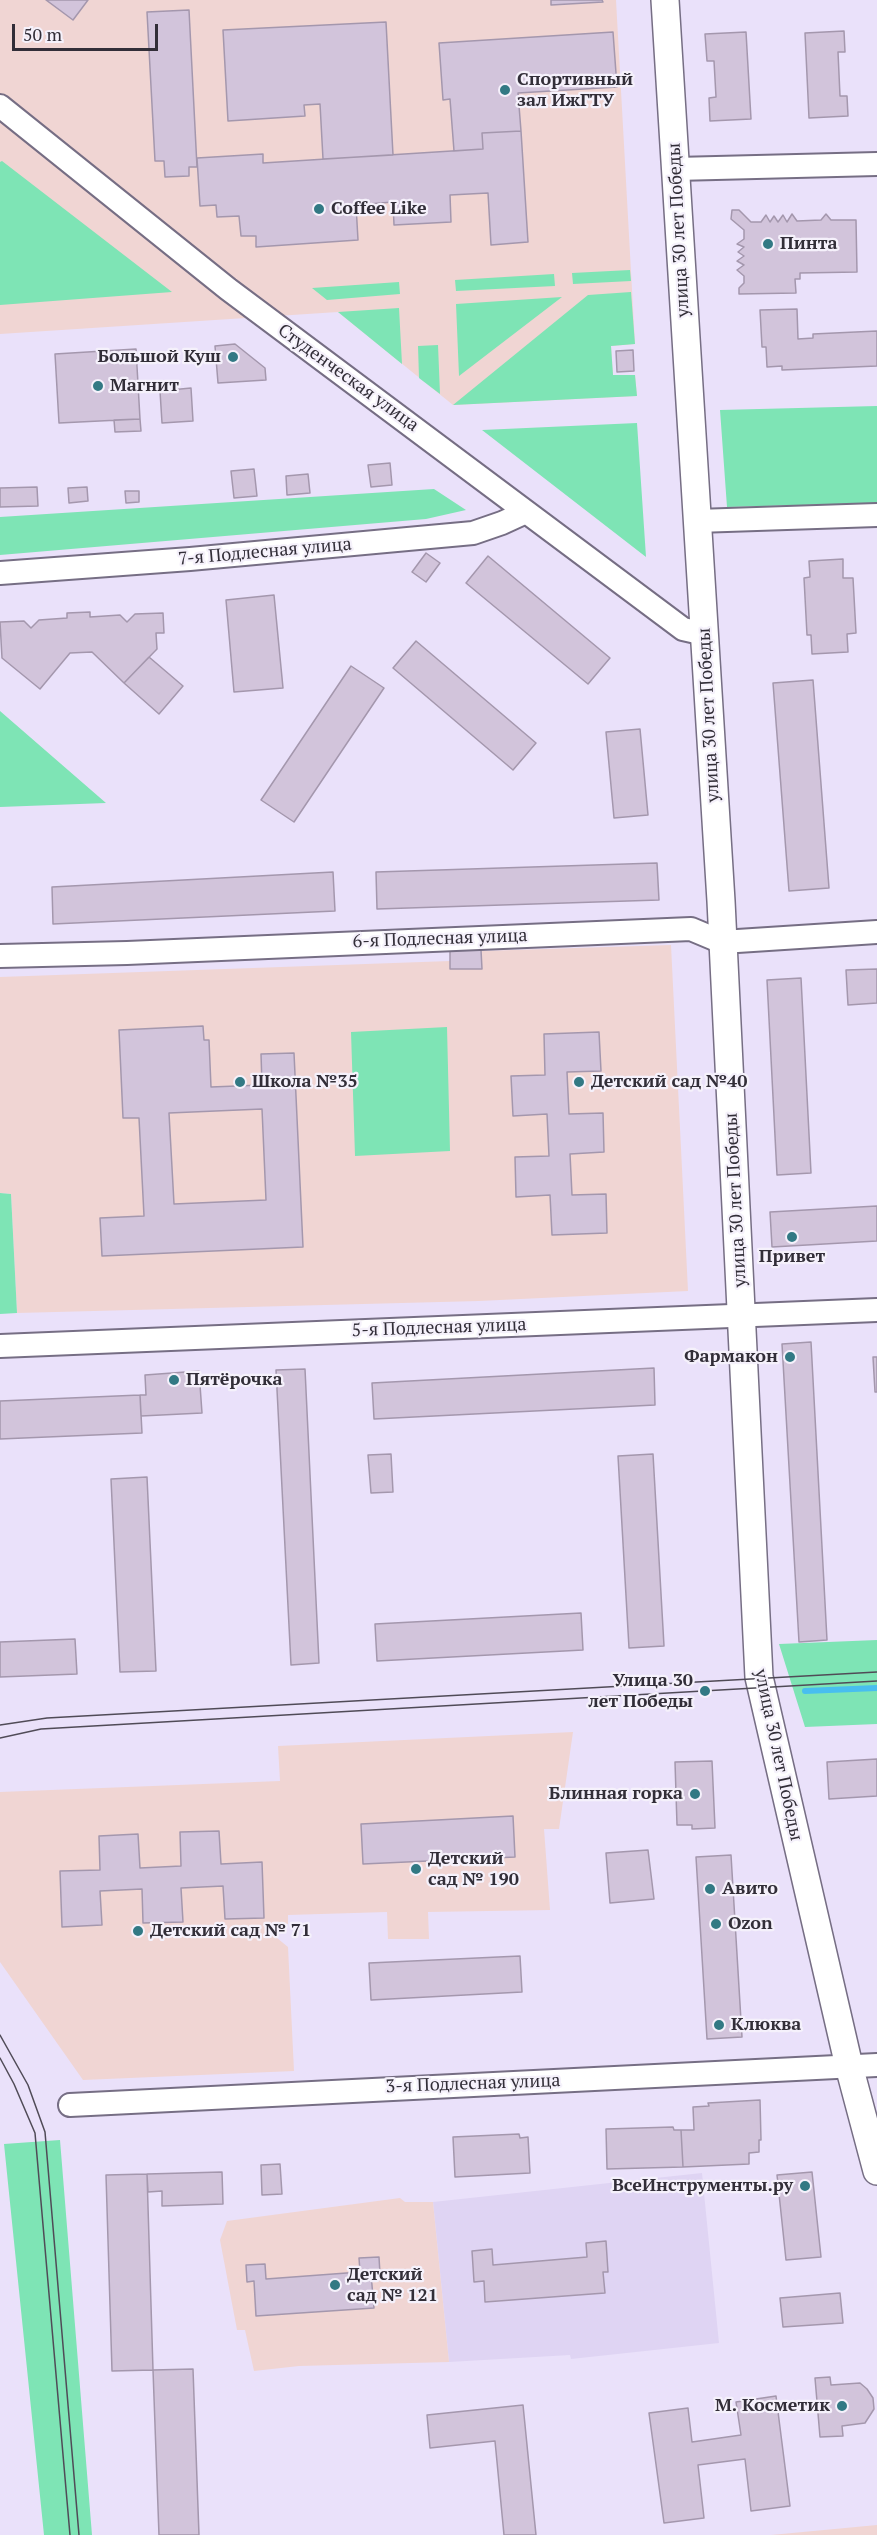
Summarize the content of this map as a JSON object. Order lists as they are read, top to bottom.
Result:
{
  "streets": {
    "main road": ["улица 30 лет Победы"],
    "street": [
      "Студенческая улица",
      "7-я Подлесная улица",
      "6-я Подлесная улица",
      "5-я Подлесная улица",
      "3-я Подлесная улица"
    ]
  },
  "crossings": [
    ["улица 30 лет Победы", "Студенческая улица"],
    ["улица 30 лет Победы", "6-я Подлесная улица"],
    ["улица 30 лет Победы", "5-я Подлесная улица"],
    ["улица 30 лет Победы", "3-я Подлесная улица"],
    ["Студенческая улица", "7-я Подлесная улица"]
  ],
  "places": [
    "Спортивный зал ИжГТУ",
    "Coffee Like",
    "Пинта",
    "Большой Куш",
    "Магнит",
    "Школа №35",
    "Детский сад №40",
    "Привет",
    "Фармакон",
    "Пятёрочка",
    "Улица 30 лет Победы",
    "Блинная горка",
    "Детский сад № 190",
    "Авито",
    "Ozon",
    "Детский сад № 71",
    "Клюква",
    "ВсеИнструменты.ру",
    "Детский сад № 121",
    "М. Косметик"
  ],
  "scale_bar": "50 m"
}
